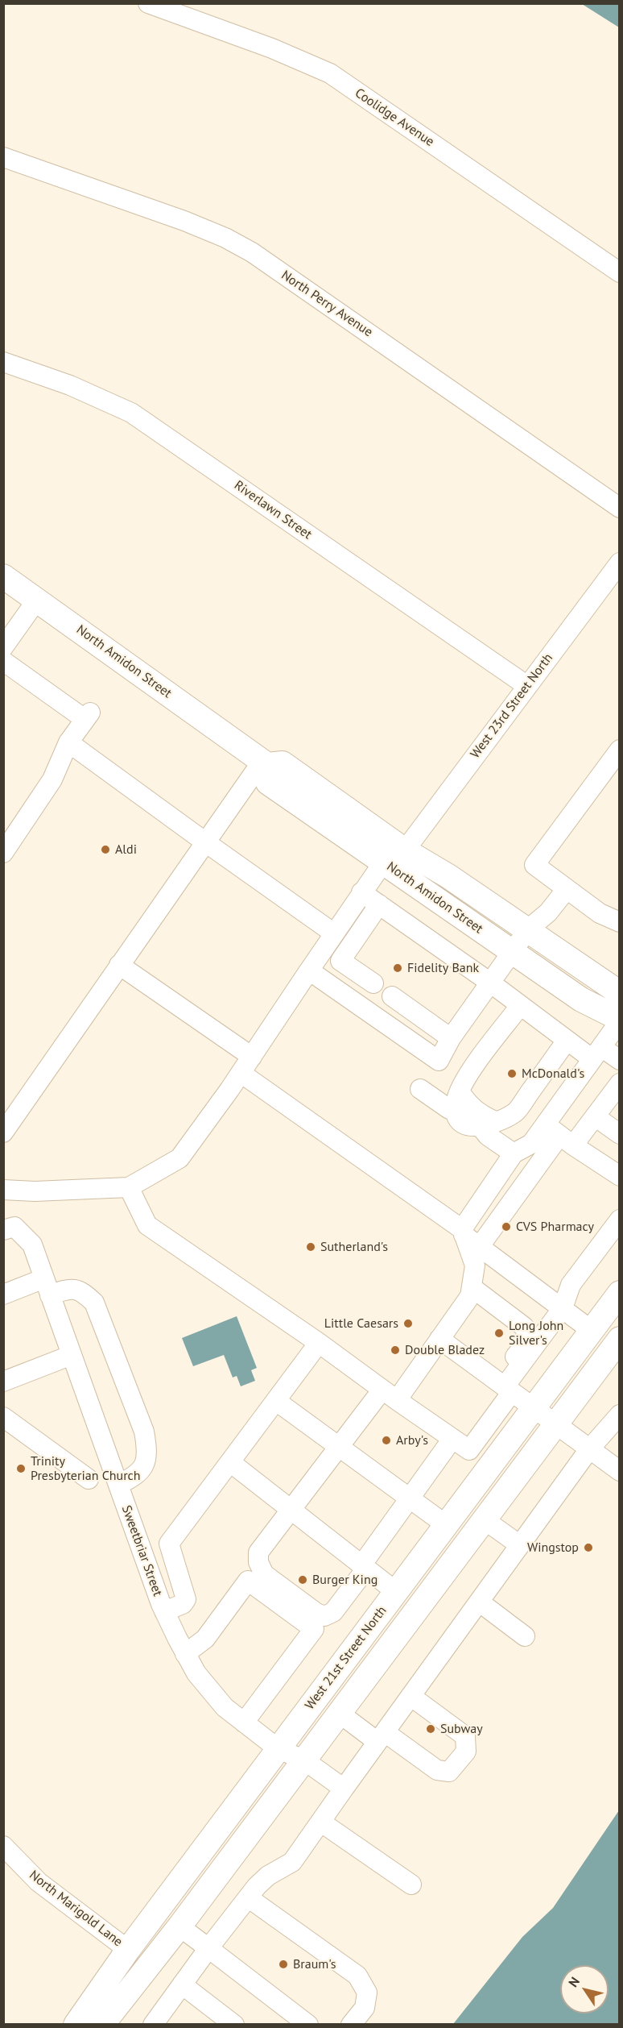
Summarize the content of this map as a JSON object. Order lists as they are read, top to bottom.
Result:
{
  "streets": {
    "main road": ["North Amidon Street", "West 21st Street North"],
    "street": [
      "Coolidge Avenue",
      "North Perry Avenue",
      "Riverlawn Street",
      "West 23rd Street North",
      "Sweetbriar Street",
      "North Marigold Lane"
    ]
  },
  "crossings": [
    ["Riverlawn Street", "West 23rd Street North"],
    ["North Amidon Street", "West 23rd Street North"],
    ["Sweetbriar Street", "West 21st Street North"],
    ["West 21st Street North", "North Marigold Lane"]
  ],
  "places": [
    "Aldi",
    "Fidelity Bank",
    "McDonald's",
    "CVS Pharmacy",
    "Sutherland's",
    "Little Caesars",
    "Long John Silver's",
    "Double Bladez",
    "Arby's",
    "Trinity Presbyterian Church",
    "Wingstop",
    "Burger King",
    "Subway",
    "Braum's"
  ],
  "north": "top left"
}
